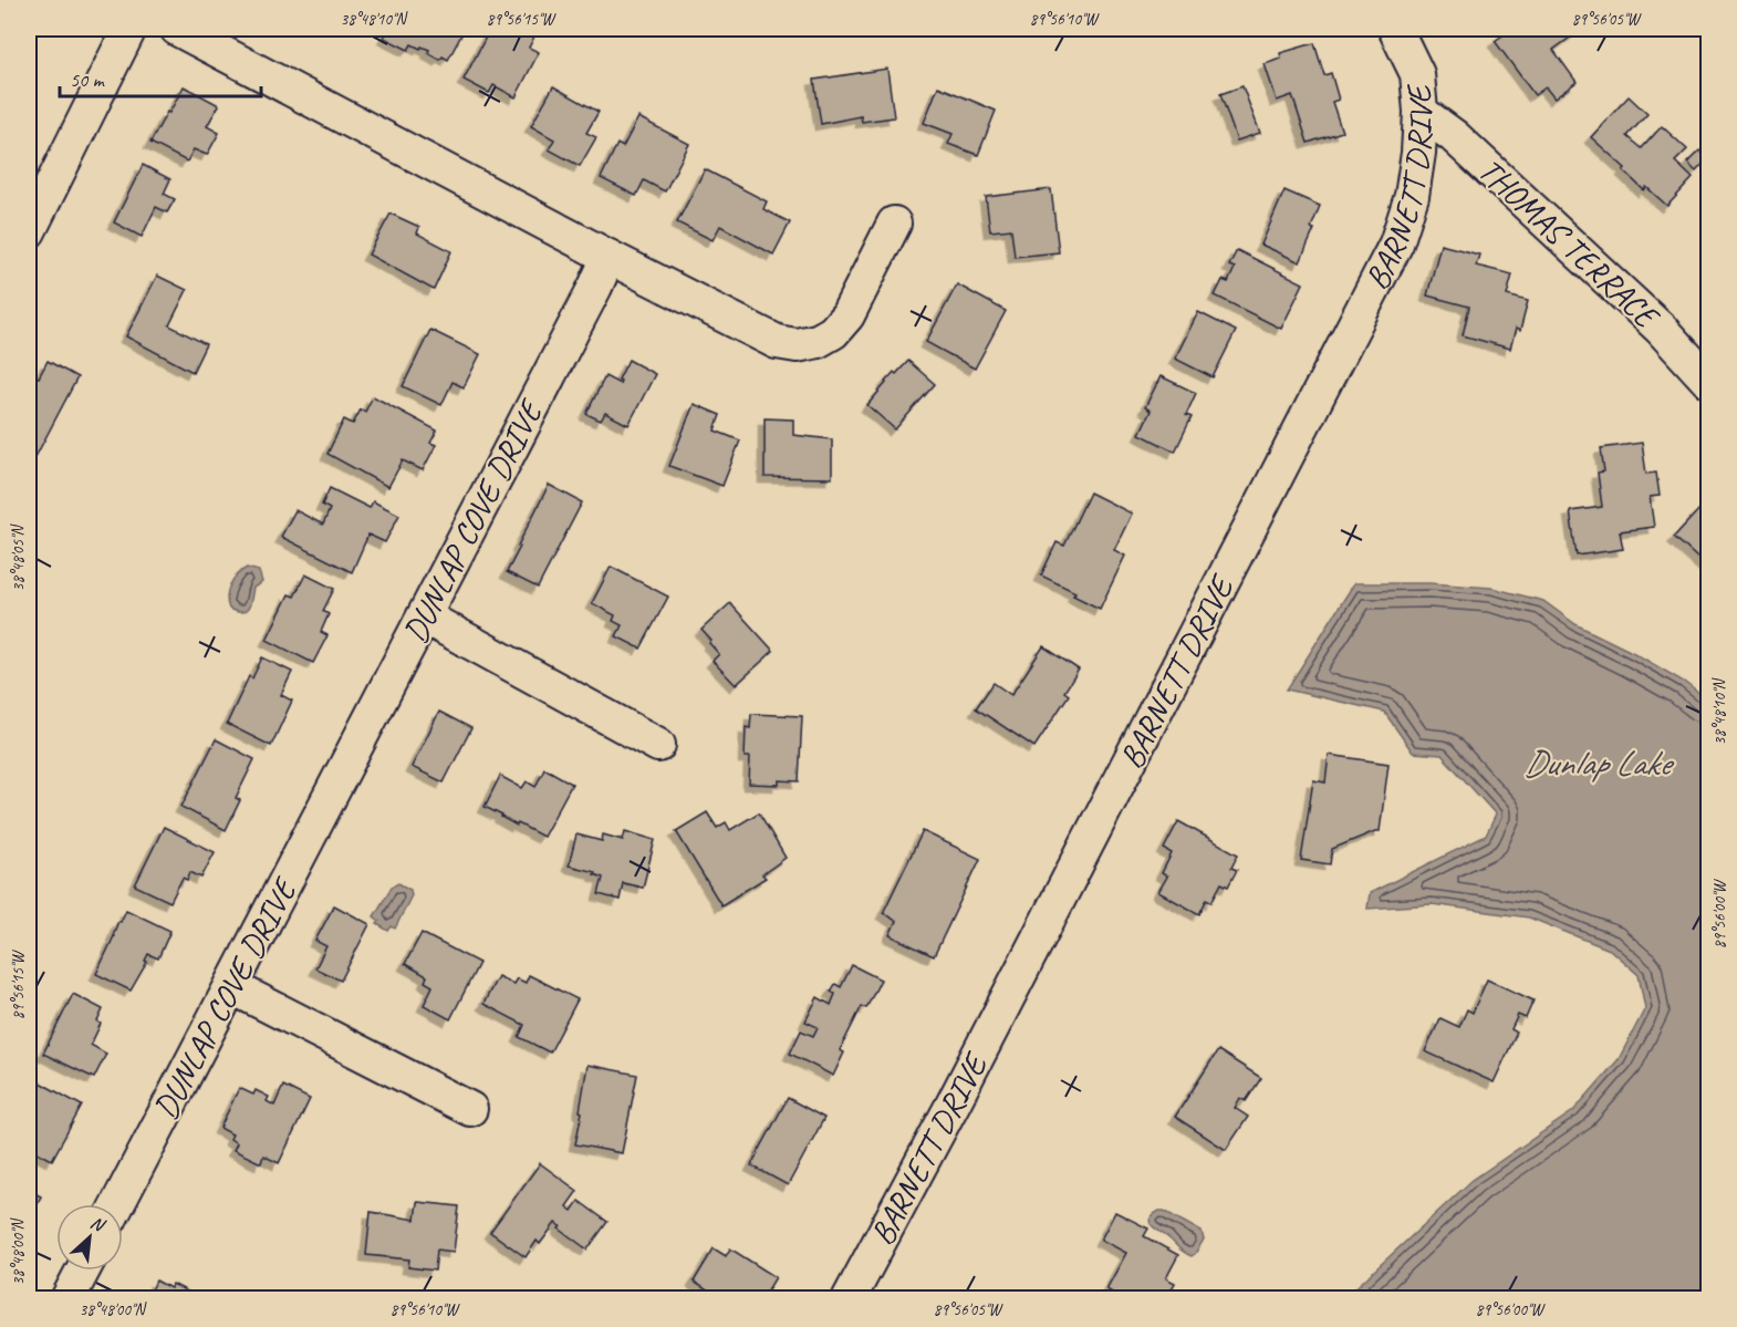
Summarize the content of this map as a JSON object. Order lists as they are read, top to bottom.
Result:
{
  "streets": {
    "street": ["BARNETT DRIVE", "THOMAS TERRACE", "DUNLAP COVE DRIVE"]
  },
  "crossings": [
    ["BARNETT DRIVE", "THOMAS TERRACE"]
  ],
  "water": ["Dunlap Lake"],
  "scale_bar": "50 m",
  "north": "top right",
  "coordinates": [
    "38°48'10\"N",
    "89°56'15\"W",
    "89°56'10\"W",
    "89°56'05\"W",
    "38°48'05\"N",
    "89°56'00\"W",
    "38°48'00\"N"
  ]
}
